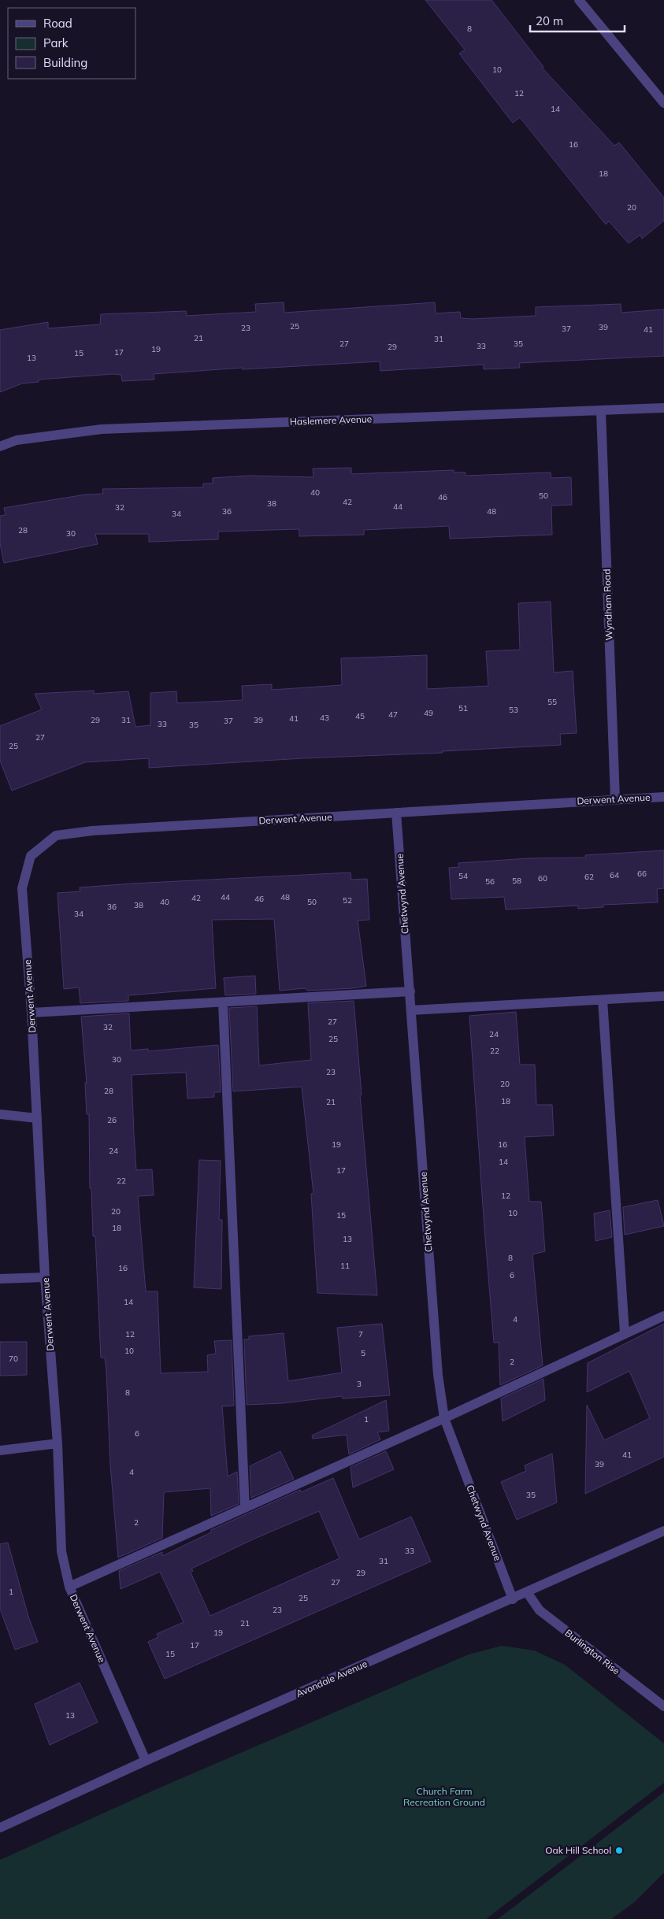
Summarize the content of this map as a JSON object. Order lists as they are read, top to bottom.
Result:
{
  "streets": {
    "street": [
      "Haslemere Avenue",
      "Wyndham Road",
      "Derwent Avenue",
      "Chetwynd Avenue",
      "Burlington Rise",
      "Avondale Avenue"
    ]
  },
  "crossings": [
    ["Haslemere Avenue", "Wyndham Road"],
    ["Wyndham Road", "Derwent Avenue"],
    ["Derwent Avenue", "Chetwynd Avenue"],
    ["Derwent Avenue", "Avondale Avenue"],
    ["Chetwynd Avenue", "Avondale Avenue"],
    ["Burlington Rise", "Avondale Avenue"]
  ],
  "parks": ["Church Farm Recreation Ground"],
  "places": ["Oak Hill School"],
  "house_numbers": [
    "8",
    "10",
    "12",
    "14",
    "16",
    "18",
    "20",
    "25",
    "39",
    "23",
    "37",
    "41",
    "21",
    "31",
    "27",
    "35",
    "33",
    "29",
    "19",
    "17",
    "15",
    "13",
    "40",
    "50",
    "46",
    "42",
    "38",
    "44",
    "32",
    "36",
    "48",
    "34",
    "28",
    "30",
    "55",
    "51",
    "53",
    "49",
    "47",
    "45",
    "43",
    "41",
    "29",
    "31",
    "39",
    "37",
    "33",
    "35",
    "27",
    "25",
    "66",
    "64",
    "54",
    "62",
    "60",
    "58",
    "56",
    "44",
    "48",
    "42",
    "46",
    "52",
    "40",
    "50",
    "38",
    "36",
    "34",
    "27",
    "32",
    "24",
    "25",
    "22",
    "30",
    "23",
    "20",
    "28",
    "18",
    "21",
    "26",
    "19",
    "16",
    "24",
    "14",
    "17",
    "22",
    "12",
    "20",
    "10",
    "15",
    "18",
    "13",
    "8",
    "11",
    "16",
    "6",
    "14",
    "4",
    "12",
    "7",
    "10",
    "5",
    "70",
    "2",
    "3",
    "8",
    "1",
    "6",
    "41",
    "39",
    "4",
    "35",
    "2",
    "33",
    "31",
    "29",
    "27",
    "1",
    "25",
    "23",
    "21",
    "19",
    "17",
    "15",
    "13"
  ],
  "legend": ["Road", "Park", "Building"],
  "scale_bar": "20 m"
}
